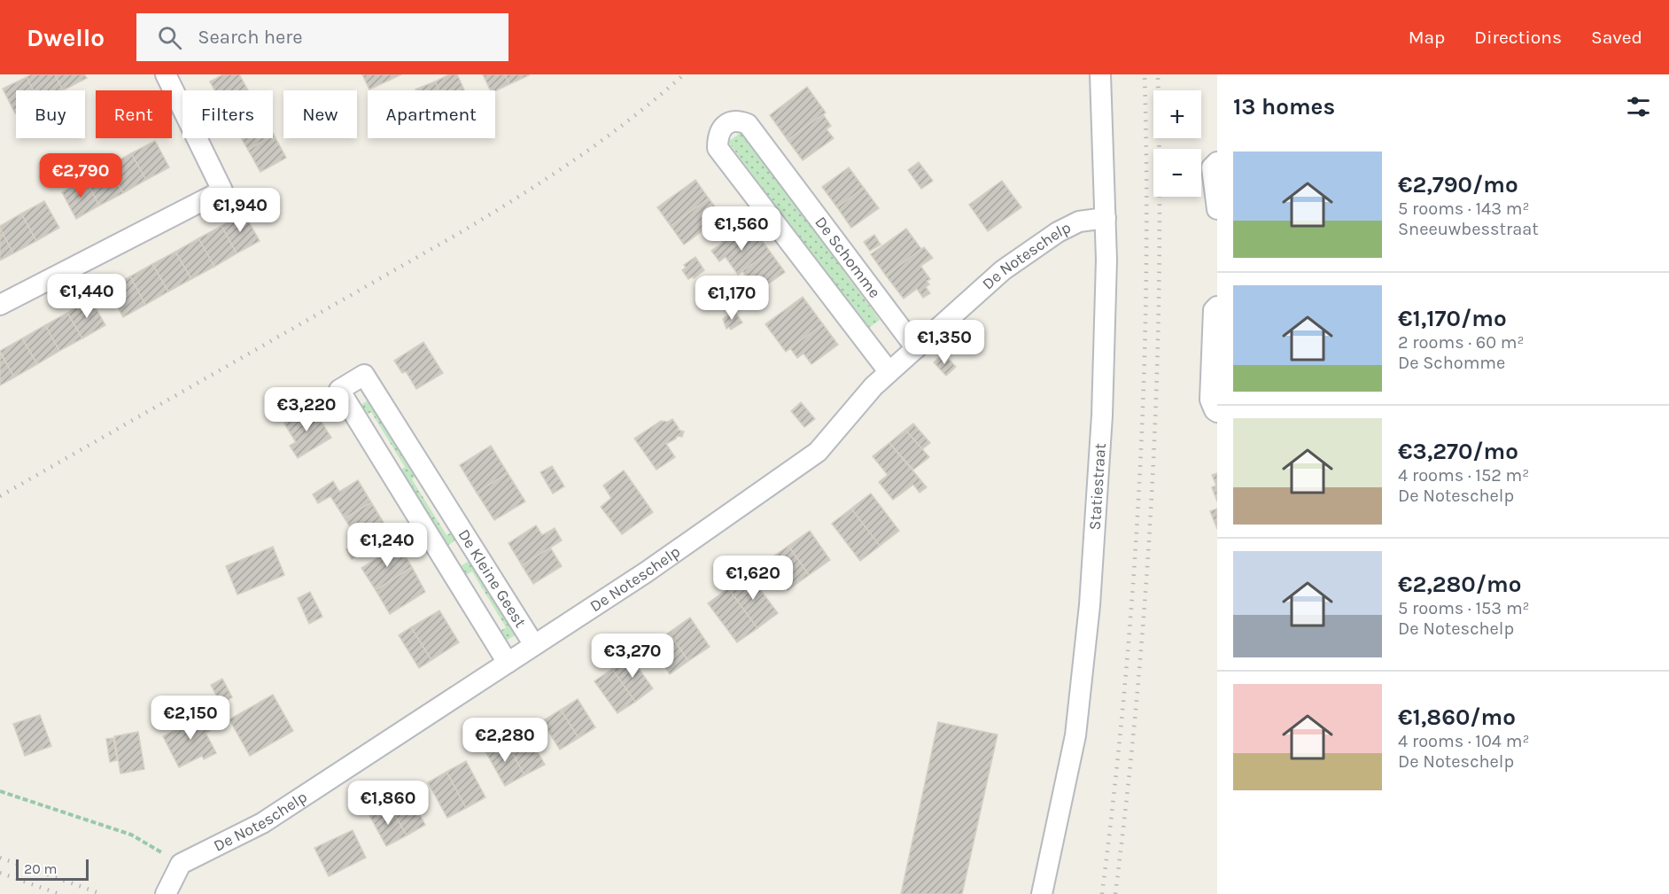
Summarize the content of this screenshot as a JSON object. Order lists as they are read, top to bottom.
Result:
{
  "streets": {
    "street": [
      "De Schomme",
      "De Noteschelp",
      "Statiestraat",
      "De Kleine Geest"
    ]
  },
  "crossings": [
    ["De Schomme", "De Noteschelp"],
    ["De Noteschelp", "Statiestraat"],
    ["De Noteschelp", "De Kleine Geest"]
  ],
  "scale_bar": "20 m",
  "page": {
    "header": "Dwello",
    "search": "Search here",
    "nav": ["Map", "Directions", "Saved"],
    "heading": "13 homes",
    "map_buttons": ["+", "−"],
    "chip": [
      "Buy",
      "Rent",
      "Filters",
      "New",
      "Apartment"
    ],
    "list": [
      {
        "name": "€2,790/mo",
        "note": "5 rooms · 143 m² · Sneeuwbesstraat"
      },
      {
        "name": "€1,170/mo",
        "note": "2 rooms · 60 m² · De Schomme"
      },
      {
        "name": "€3,270/mo",
        "note": "4 rooms · 152 m² · De Noteschelp"
      },
      {
        "name": "€2,280/mo",
        "note": "5 rooms · 153 m² · De Noteschelp"
      },
      {
        "name": "€1,860/mo",
        "note": "4 rooms · 104 m² · De Noteschelp"
      }
    ],
    "price": [
      "€2,790",
      "€1,940",
      "€1,560",
      "€1,440",
      "€1,170",
      "€1,350",
      "€3,220",
      "€1,240",
      "€1,620",
      "€3,270",
      "€2,150",
      "€2,280",
      "€1,860"
    ],
    "scale": "20 m"
  }
}
